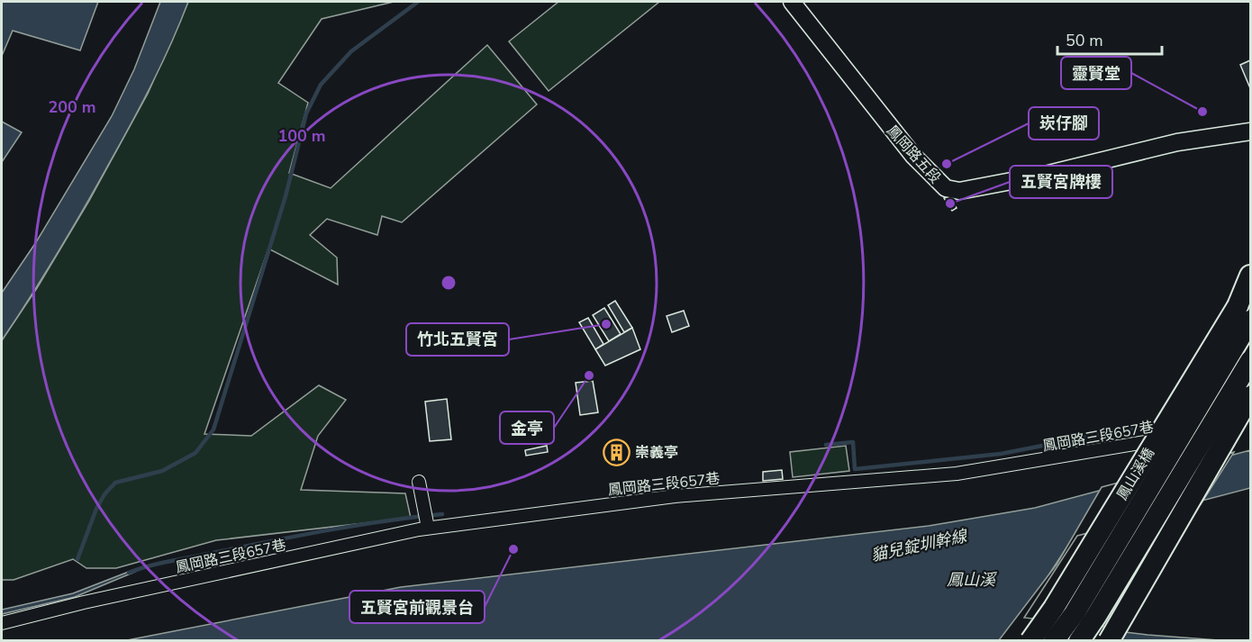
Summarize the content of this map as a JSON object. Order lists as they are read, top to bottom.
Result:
{
  "streets": {
    "main road": ["鳳山溪橋"],
    "street": ["鳳岡路五段", "鳳岡路三段657巷"]
  },
  "water": ["貓兒錠圳幹線", "鳳山溪"],
  "places": {
    "other": [
      "靈賢堂",
      "崁仔腳",
      "五賢宮牌樓",
      "竹北五賢宮",
      "金亭",
      "五賢宮前觀景台"
    ],
    "building": ["崇義亭"]
  },
  "scale_bar": "50 m",
  "rings": ["200 m", "100 m"]
}
